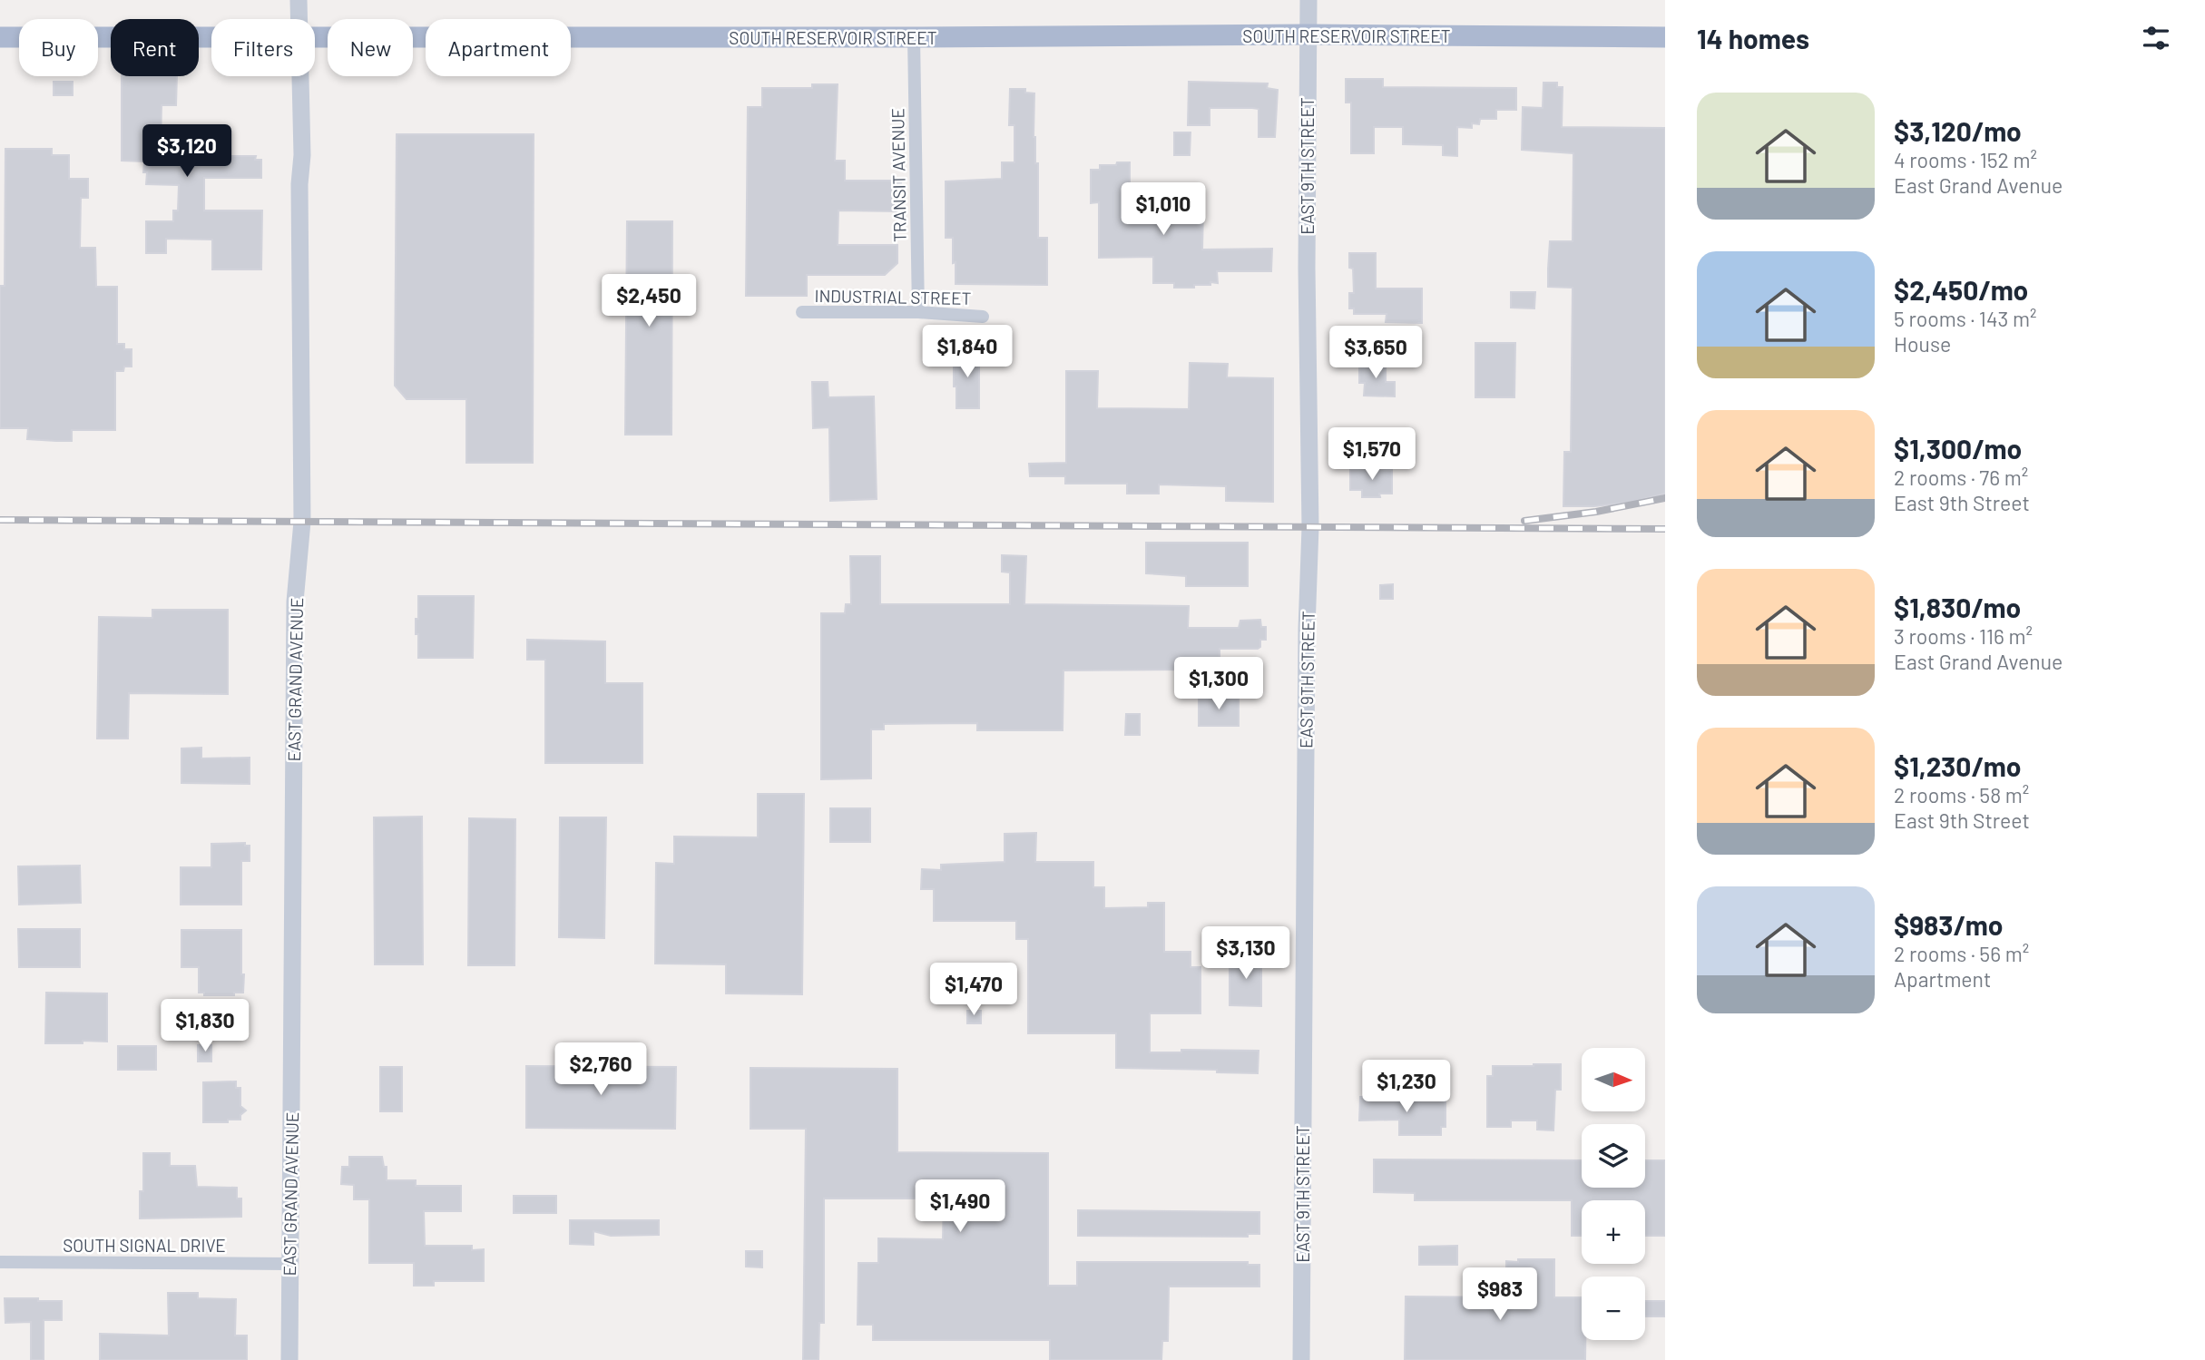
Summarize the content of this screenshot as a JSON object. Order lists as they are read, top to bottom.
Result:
{
  "streets": {
    "main road": ["SOUTH RESERVOIR STREET"],
    "street": [
      "EAST 9TH STREET",
      "TRANSIT AVENUE",
      "INDUSTRIAL STREET",
      "EAST GRAND AVENUE",
      "SOUTH SIGNAL DRIVE"
    ]
  },
  "crossings": [
    ["SOUTH RESERVOIR STREET", "EAST 9TH STREET"],
    ["SOUTH RESERVOIR STREET", "TRANSIT AVENUE"],
    ["TRANSIT AVENUE", "INDUSTRIAL STREET"],
    ["EAST GRAND AVENUE", "SOUTH SIGNAL DRIVE"]
  ],
  "north": "right",
  "page": {
    "heading": "14 homes",
    "chip": [
      "Buy",
      "Rent",
      "Filters",
      "New",
      "Apartment"
    ],
    "list": [
      {
        "name": "$3,120/mo",
        "note": "4 rooms · 152 m² · East Grand Avenue"
      },
      {
        "name": "$2,450/mo",
        "note": "5 rooms · 143 m² · House"
      },
      {
        "name": "$1,300/mo",
        "note": "2 rooms · 76 m² · East 9th Street"
      },
      {
        "name": "$1,830/mo",
        "note": "3 rooms · 116 m² · East Grand Avenue"
      },
      {
        "name": "$1,230/mo",
        "note": "2 rooms · 58 m² · East 9th Street"
      },
      {
        "name": "$983/mo",
        "note": "2 rooms · 56 m² · Apartment"
      }
    ],
    "price": [
      "$3,120",
      "$1,010",
      "$2,450",
      "$1,840",
      "$3,650",
      "$1,570",
      "$1,300",
      "$3,130",
      "$1,470",
      "$1,830",
      "$2,760",
      "$1,230",
      "$1,490",
      "$983"
    ],
    "map_buttons": ["+", "−"]
  }
}
